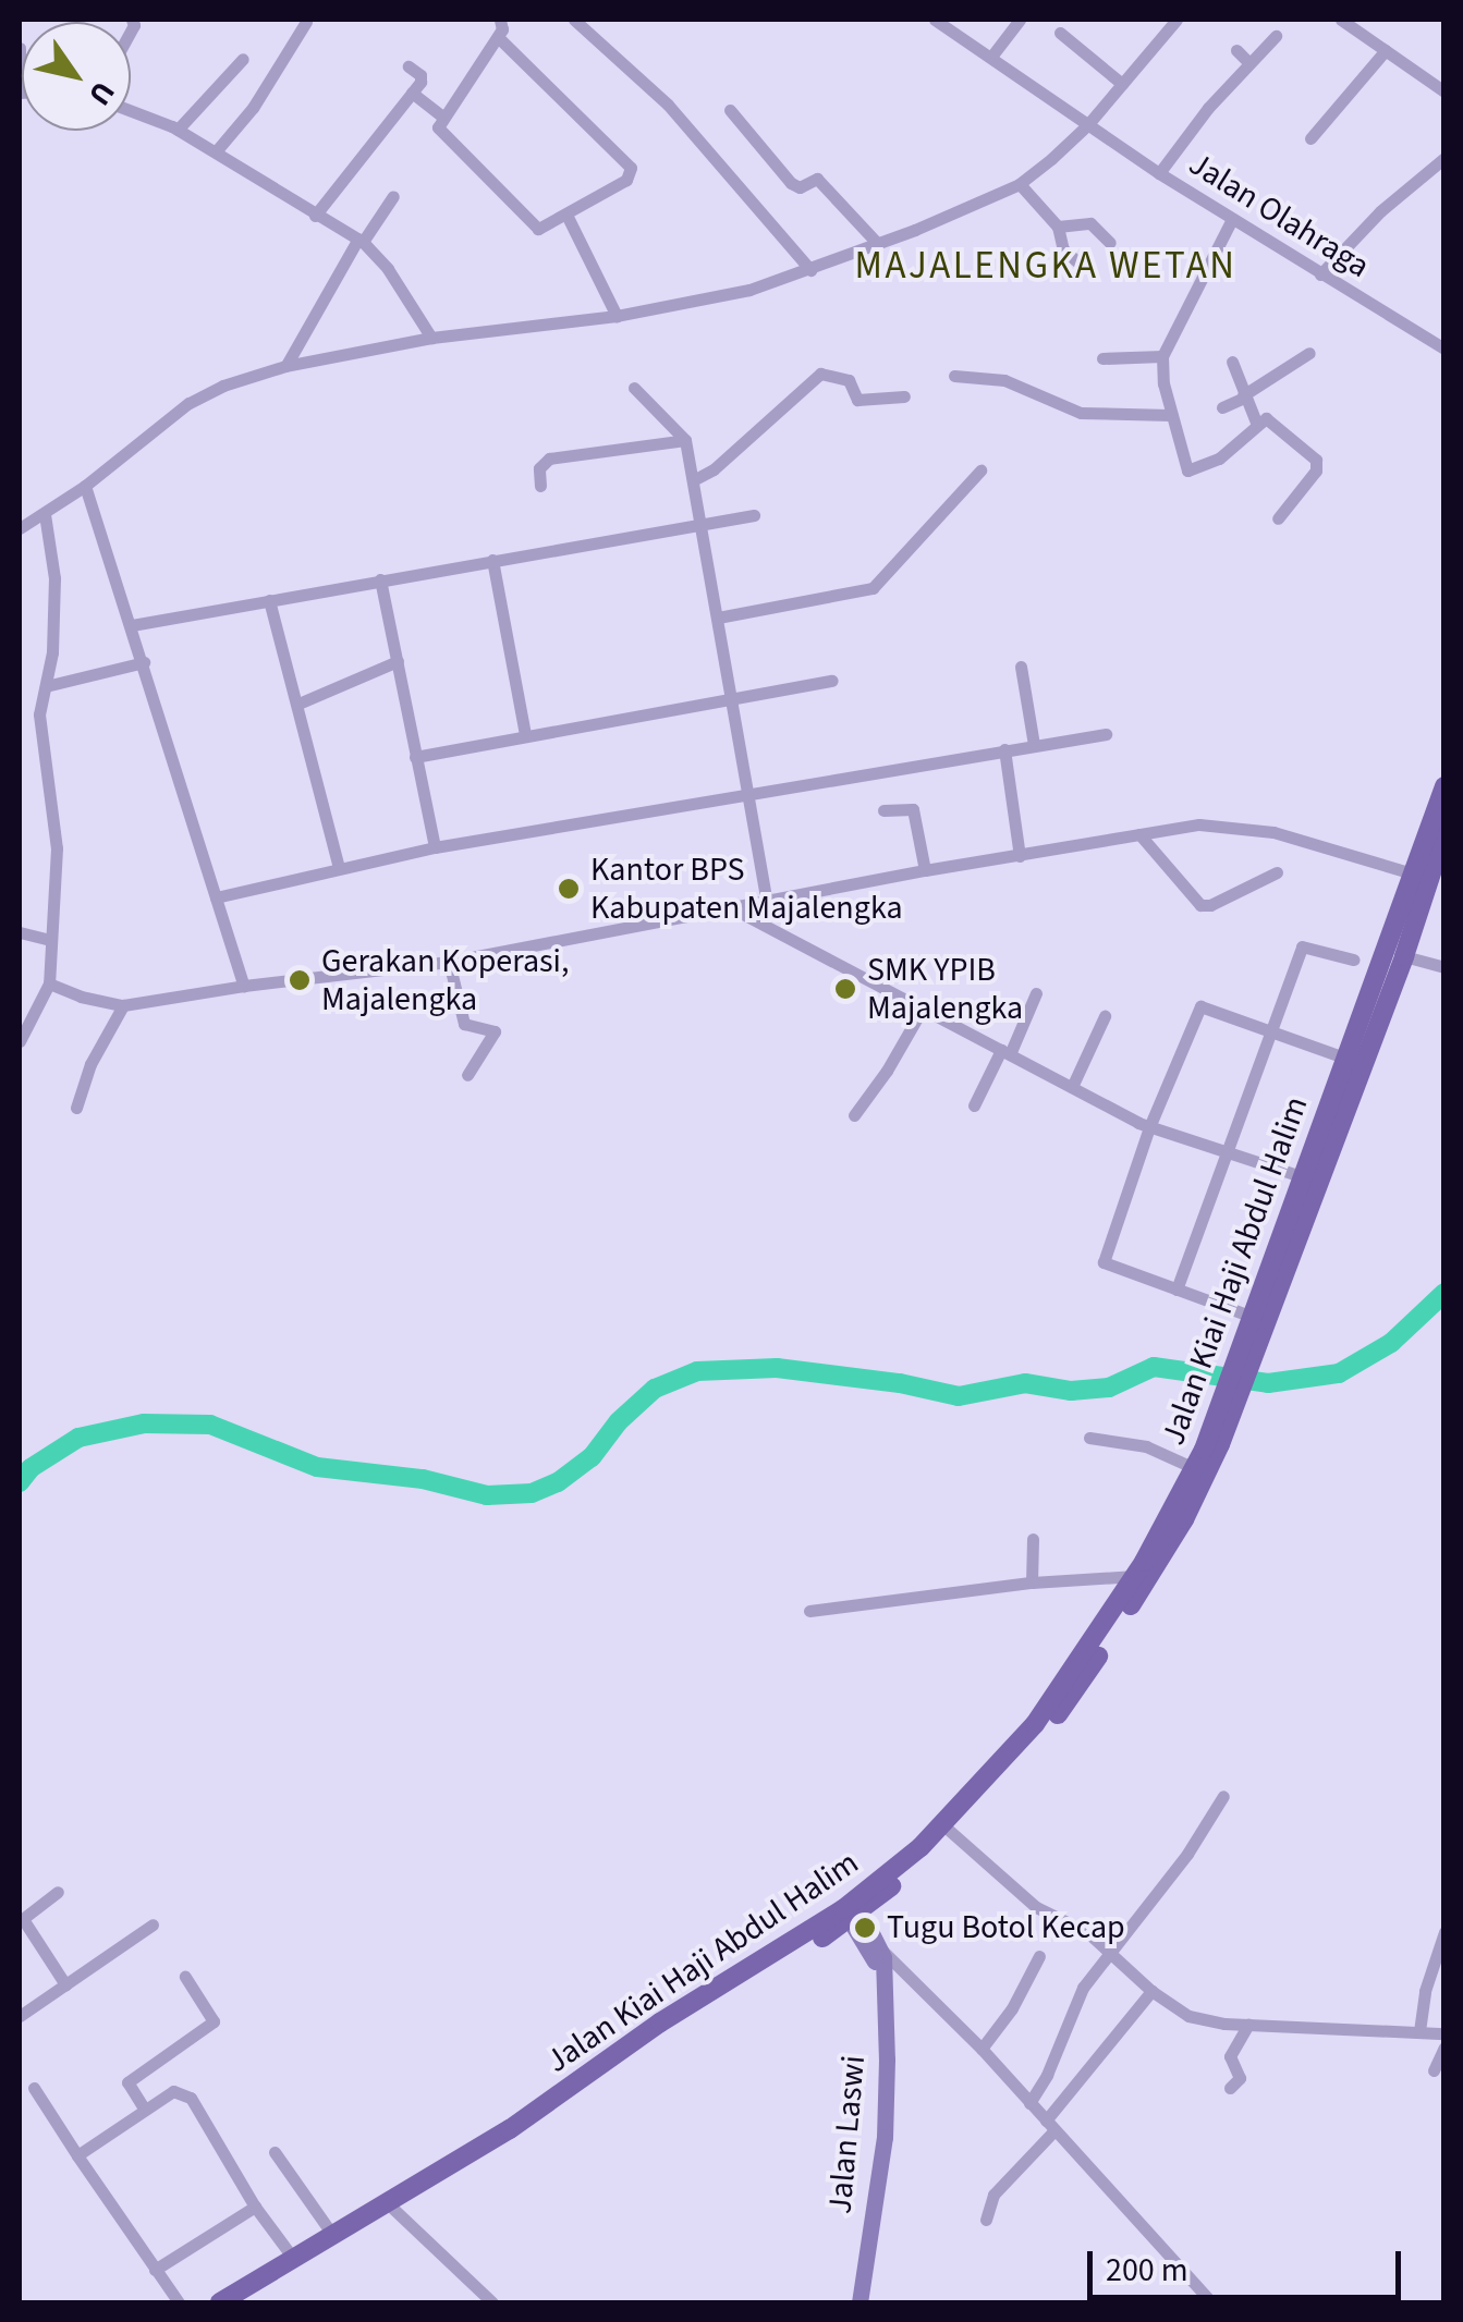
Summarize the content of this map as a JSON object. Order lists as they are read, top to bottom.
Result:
{
  "streets": {
    "main road": ["Jalan Kiai Haji Abdul Halim", "Jalan Laswi"],
    "street": ["Jalan Olahraga"]
  },
  "crossings": [
    ["Jalan Kiai Haji Abdul Halim", "Jalan Laswi"]
  ],
  "districts": ["MAJALENGKA WETAN"],
  "places": [
    "Kantor BPS Kabupaten Majalengka",
    "Gerakan Koperasi, Majalengka",
    "SMK YPIB Majalengka",
    "Tugu Botol Kecap"
  ],
  "scale_bar": "200 m",
  "north": "bottom right"
}
